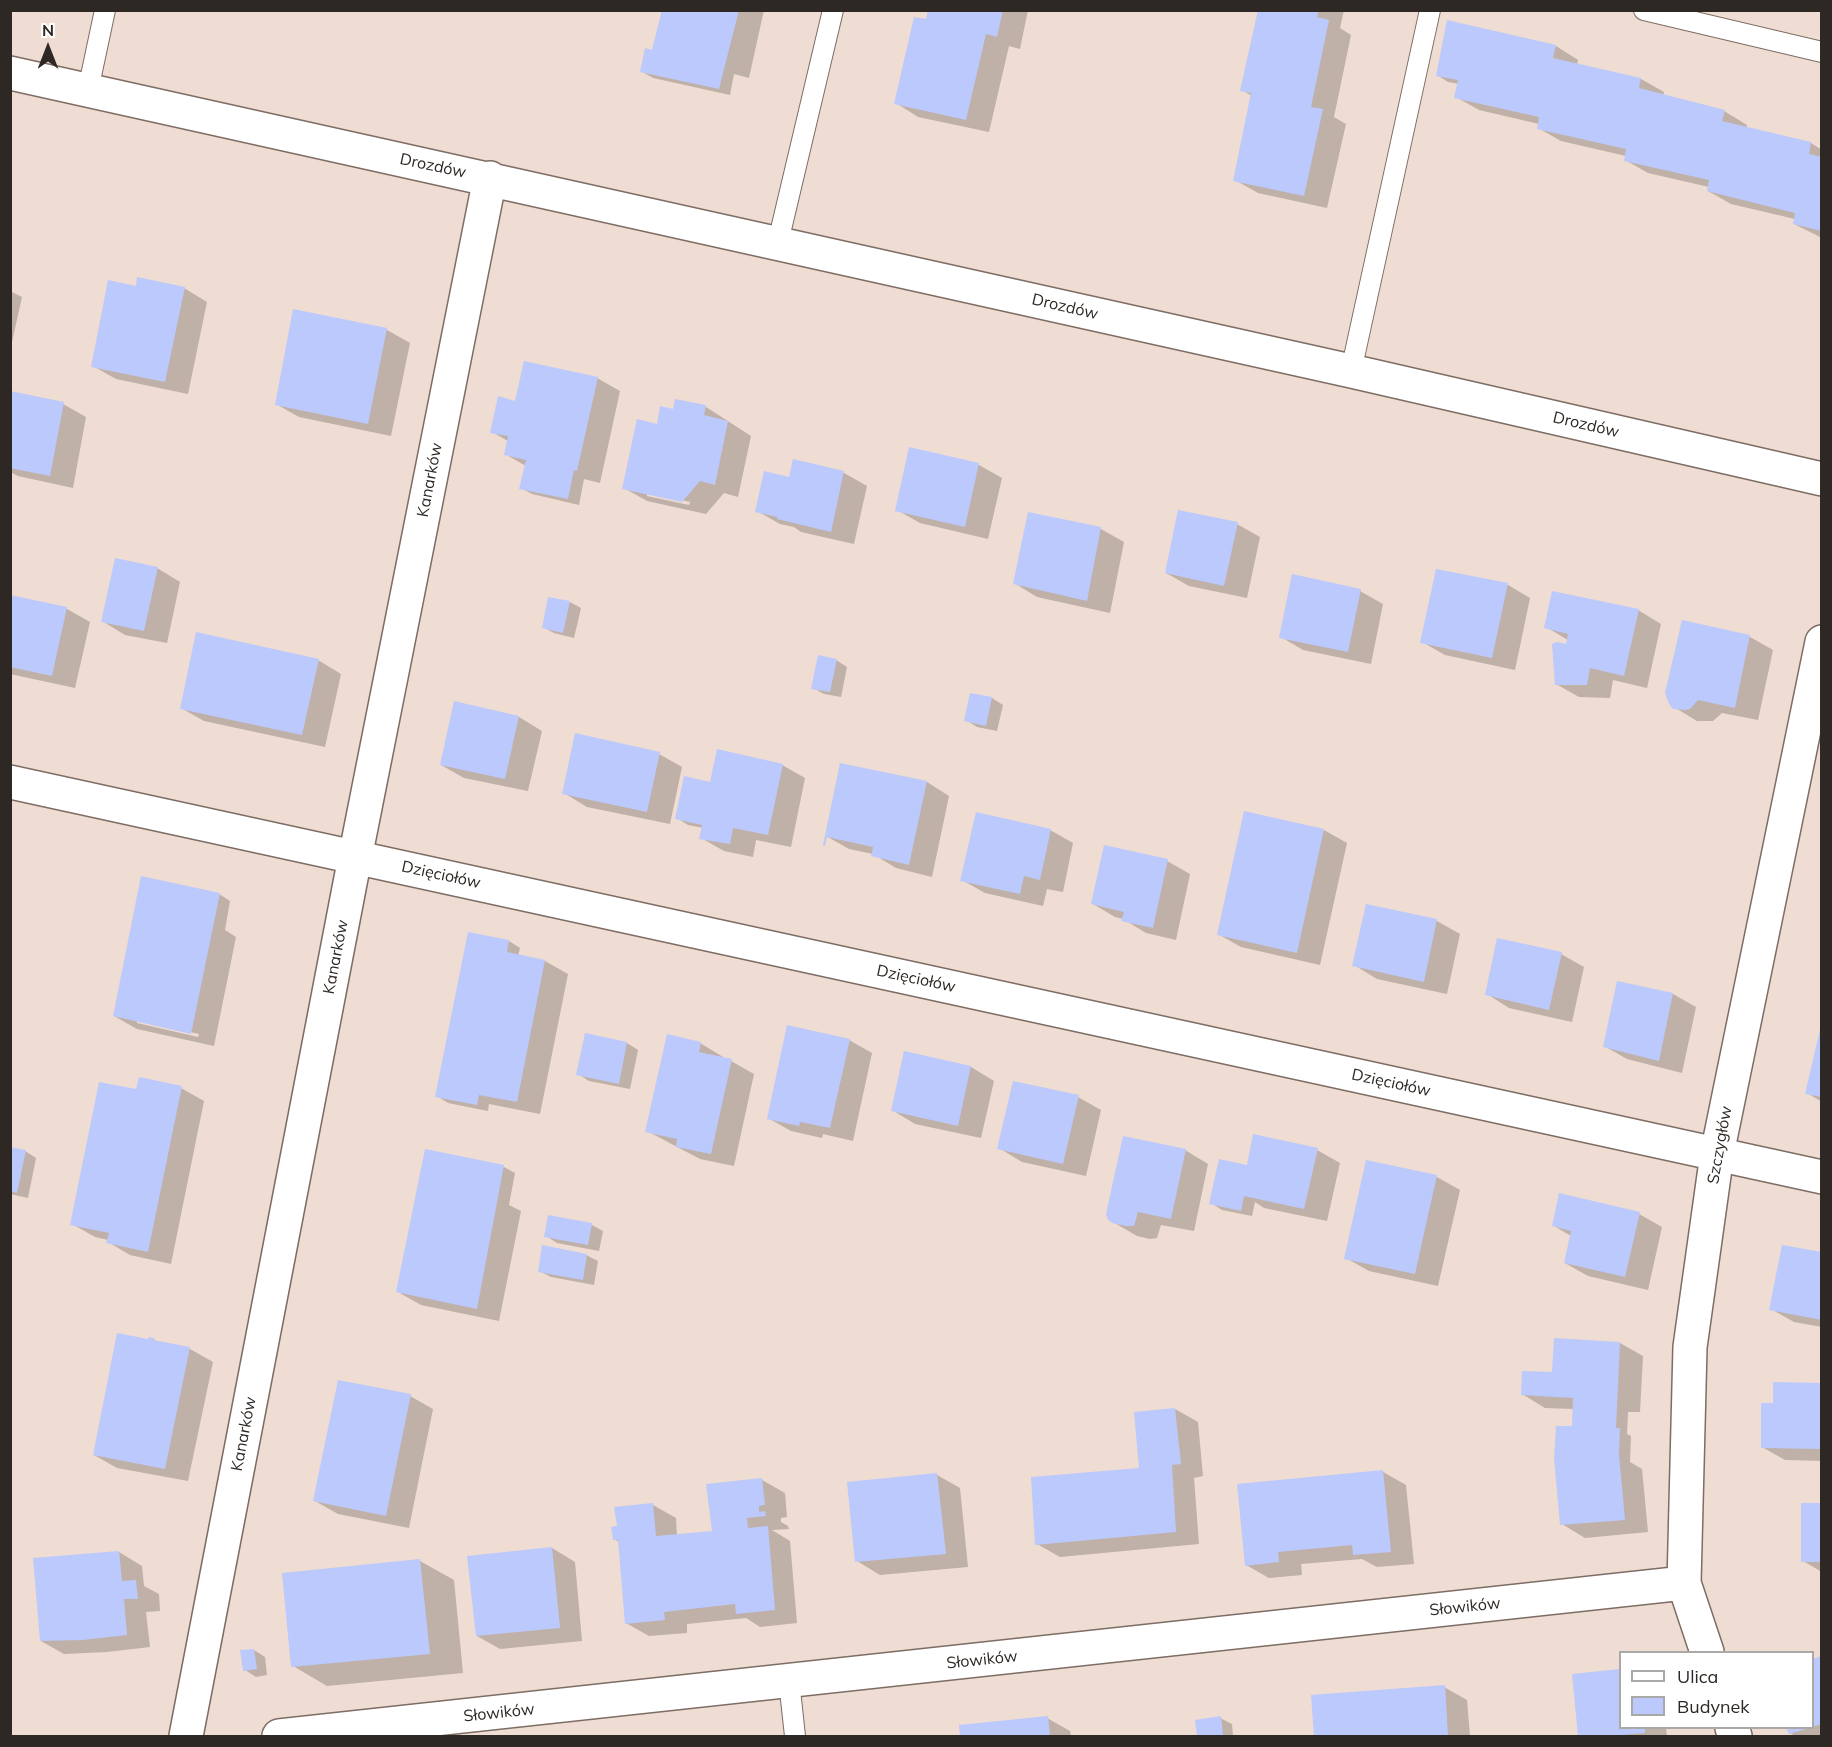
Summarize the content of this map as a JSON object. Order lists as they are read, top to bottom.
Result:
{
  "streets": {
    "street": [
      "Drozdów",
      "Kanarków",
      "Dzięciołów",
      "Szczygłów",
      "Słowików"
    ]
  },
  "crossings": [
    ["Drozdów", "Kanarków"],
    ["Kanarków", "Dzięciołów"],
    ["Dzięciołów", "Szczygłów"],
    ["Szczygłów", "Słowików"]
  ],
  "legend": ["Ulica", "Budynek"],
  "north": "top"
}
